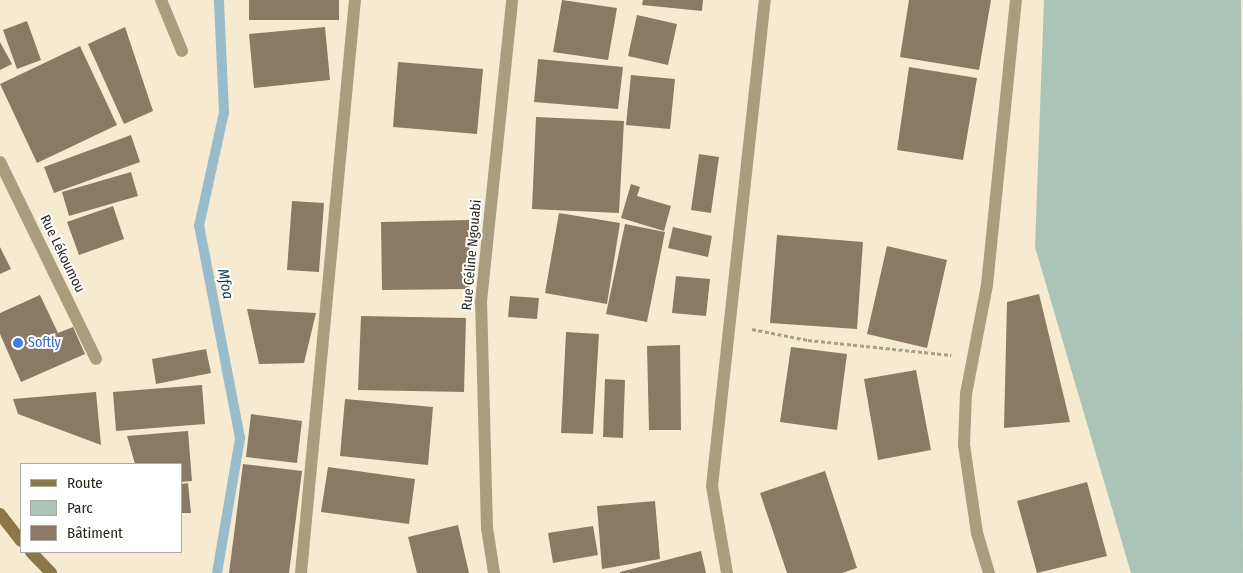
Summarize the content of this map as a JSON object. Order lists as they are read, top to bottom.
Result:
{
  "streets": {
    "street": ["Rue Lékoumou", "Rue Céline Ngouabi"]
  },
  "water": ["Mfoa"],
  "places": ["Softly"],
  "legend": ["Route", "Parc", "Bâtiment"]
}
